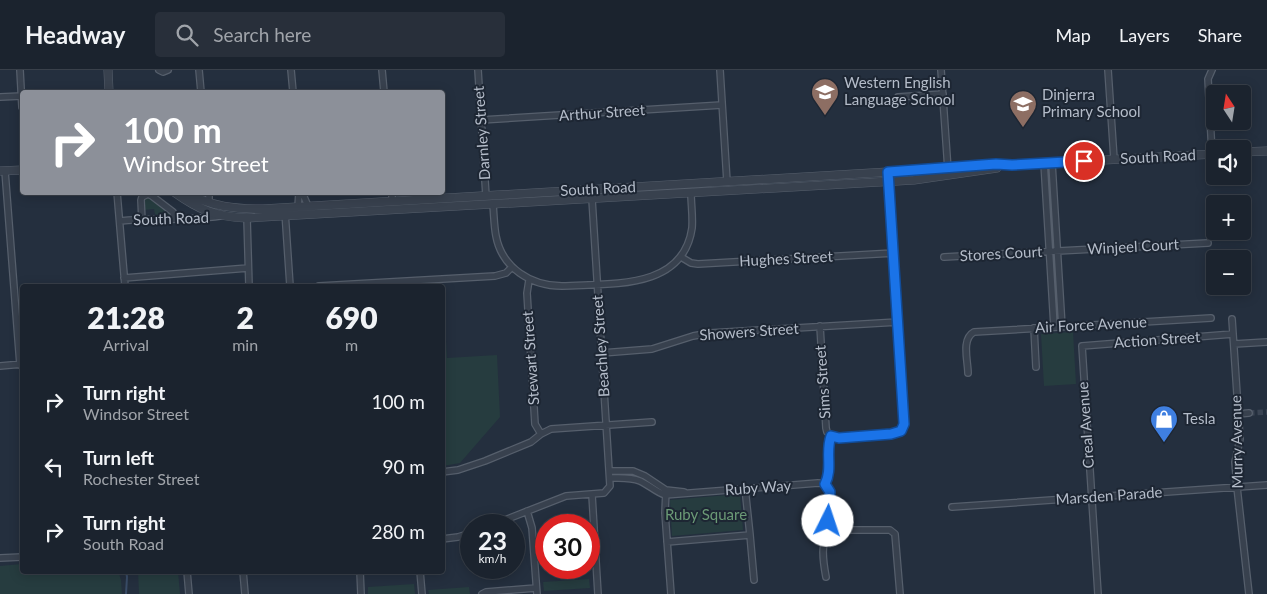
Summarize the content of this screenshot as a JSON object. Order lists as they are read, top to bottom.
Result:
{
  "streets": {
    "street": [
      "Arthur Street",
      "Darnley Street",
      "South Road",
      "Winjeel Court",
      "Stores Court",
      "Hughes Street",
      "Air Force Avenue",
      "Showers Street",
      "Action Street",
      "Beachley Street",
      "Stewart Street",
      "Sims Street",
      "Creal Avenue",
      "Murry Avenue",
      "Ruby Way",
      "Marsden Parade"
    ]
  },
  "crossings": [
    ["Arthur Street", "Darnley Street"],
    ["Darnley Street", "South Road"],
    ["South Road", "Beachley Street"],
    ["Winjeel Court", "Stores Court"],
    ["Showers Street", "Beachley Street"],
    ["Showers Street", "Sims Street"],
    ["Action Street", "Creal Avenue"],
    ["Action Street", "Murry Avenue"],
    ["Creal Avenue", "Marsden Parade"],
    ["Murry Avenue", "Marsden Parade"]
  ],
  "parks": ["Ruby Square"],
  "places": {
    "school or university": ["Western English Language School", "Dinjerra Primary School"],
    "shop": ["Tesla"]
  },
  "north": "top",
  "page": {
    "header": "Headway",
    "search": "Search here",
    "nav": ["Map", "Layers", "Share"],
    "map_buttons": ["+", "−"],
    "turn": ["100 m", "Windsor Street"],
    "eta": [
      "21:28",
      "Arrival",
      "2",
      "min",
      "690",
      "m"
    ],
    "list": [
      {
        "name": "Turn right",
        "note": "Windsor Street",
        "value": "100 m"
      },
      {
        "name": "Turn left",
        "note": "Rochester Street",
        "value": "90 m"
      },
      {
        "name": "Turn right",
        "note": "South Road",
        "value": "280 m"
      }
    ],
    "speed": "23 km/h",
    "limit": "30"
  }
}
